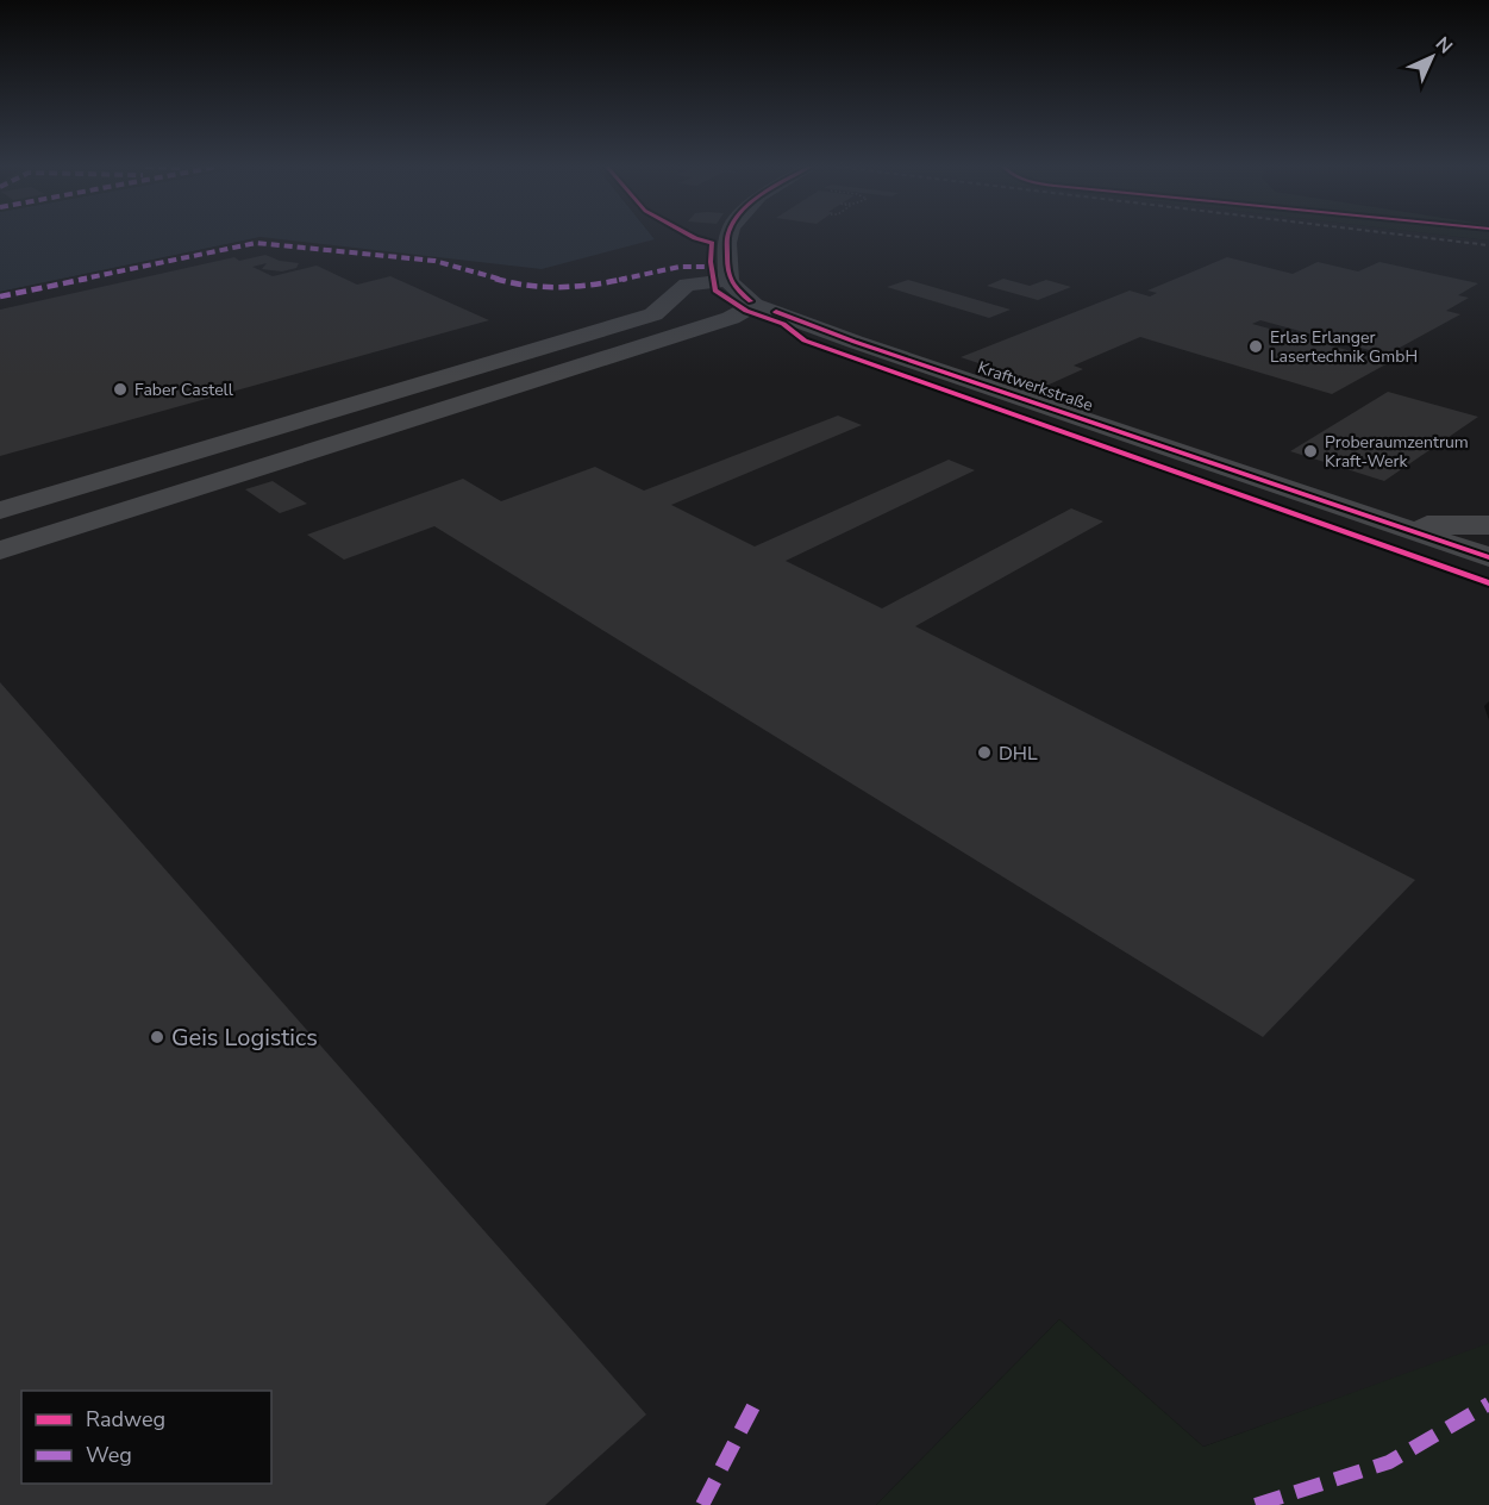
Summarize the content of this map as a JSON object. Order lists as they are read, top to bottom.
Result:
{
  "streets": {
    "street": ["Kraftwerkstraße"]
  },
  "places": [
    "Erlas Erlanger Lasertechnik GmbH",
    "Faber Castell",
    "Proberaumzentrum Kraft-Werk",
    "DHL",
    "Geis Logistics"
  ],
  "legend": ["Radweg", "Weg"],
  "north": "top right"
}
